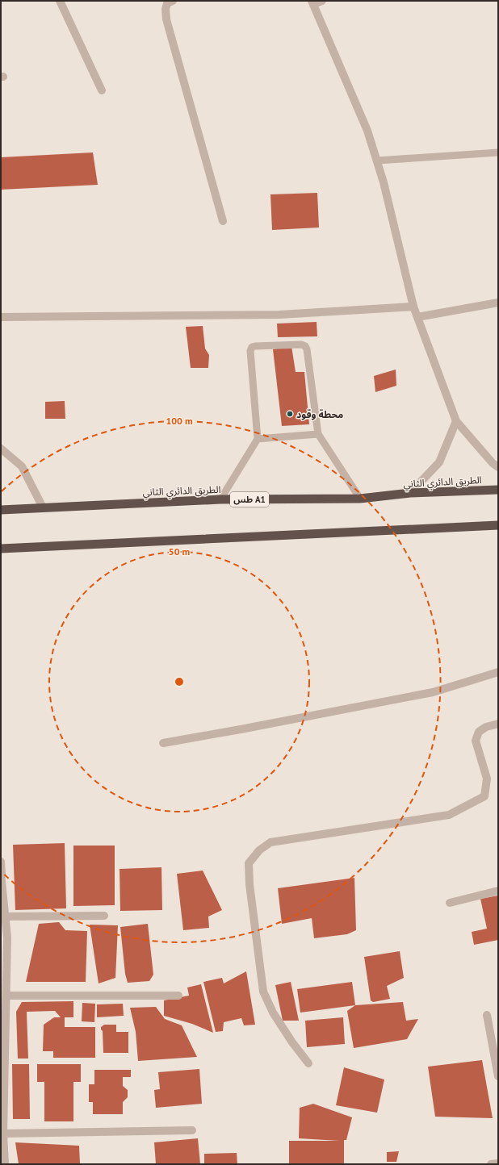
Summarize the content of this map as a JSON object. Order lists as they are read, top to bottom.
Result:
{
  "streets": {
    "highway": ["الطريق الدائري الثاني", "طس A1"]
  },
  "places": ["محطة وقود"],
  "rings": ["100 m", "50 m"]
}
